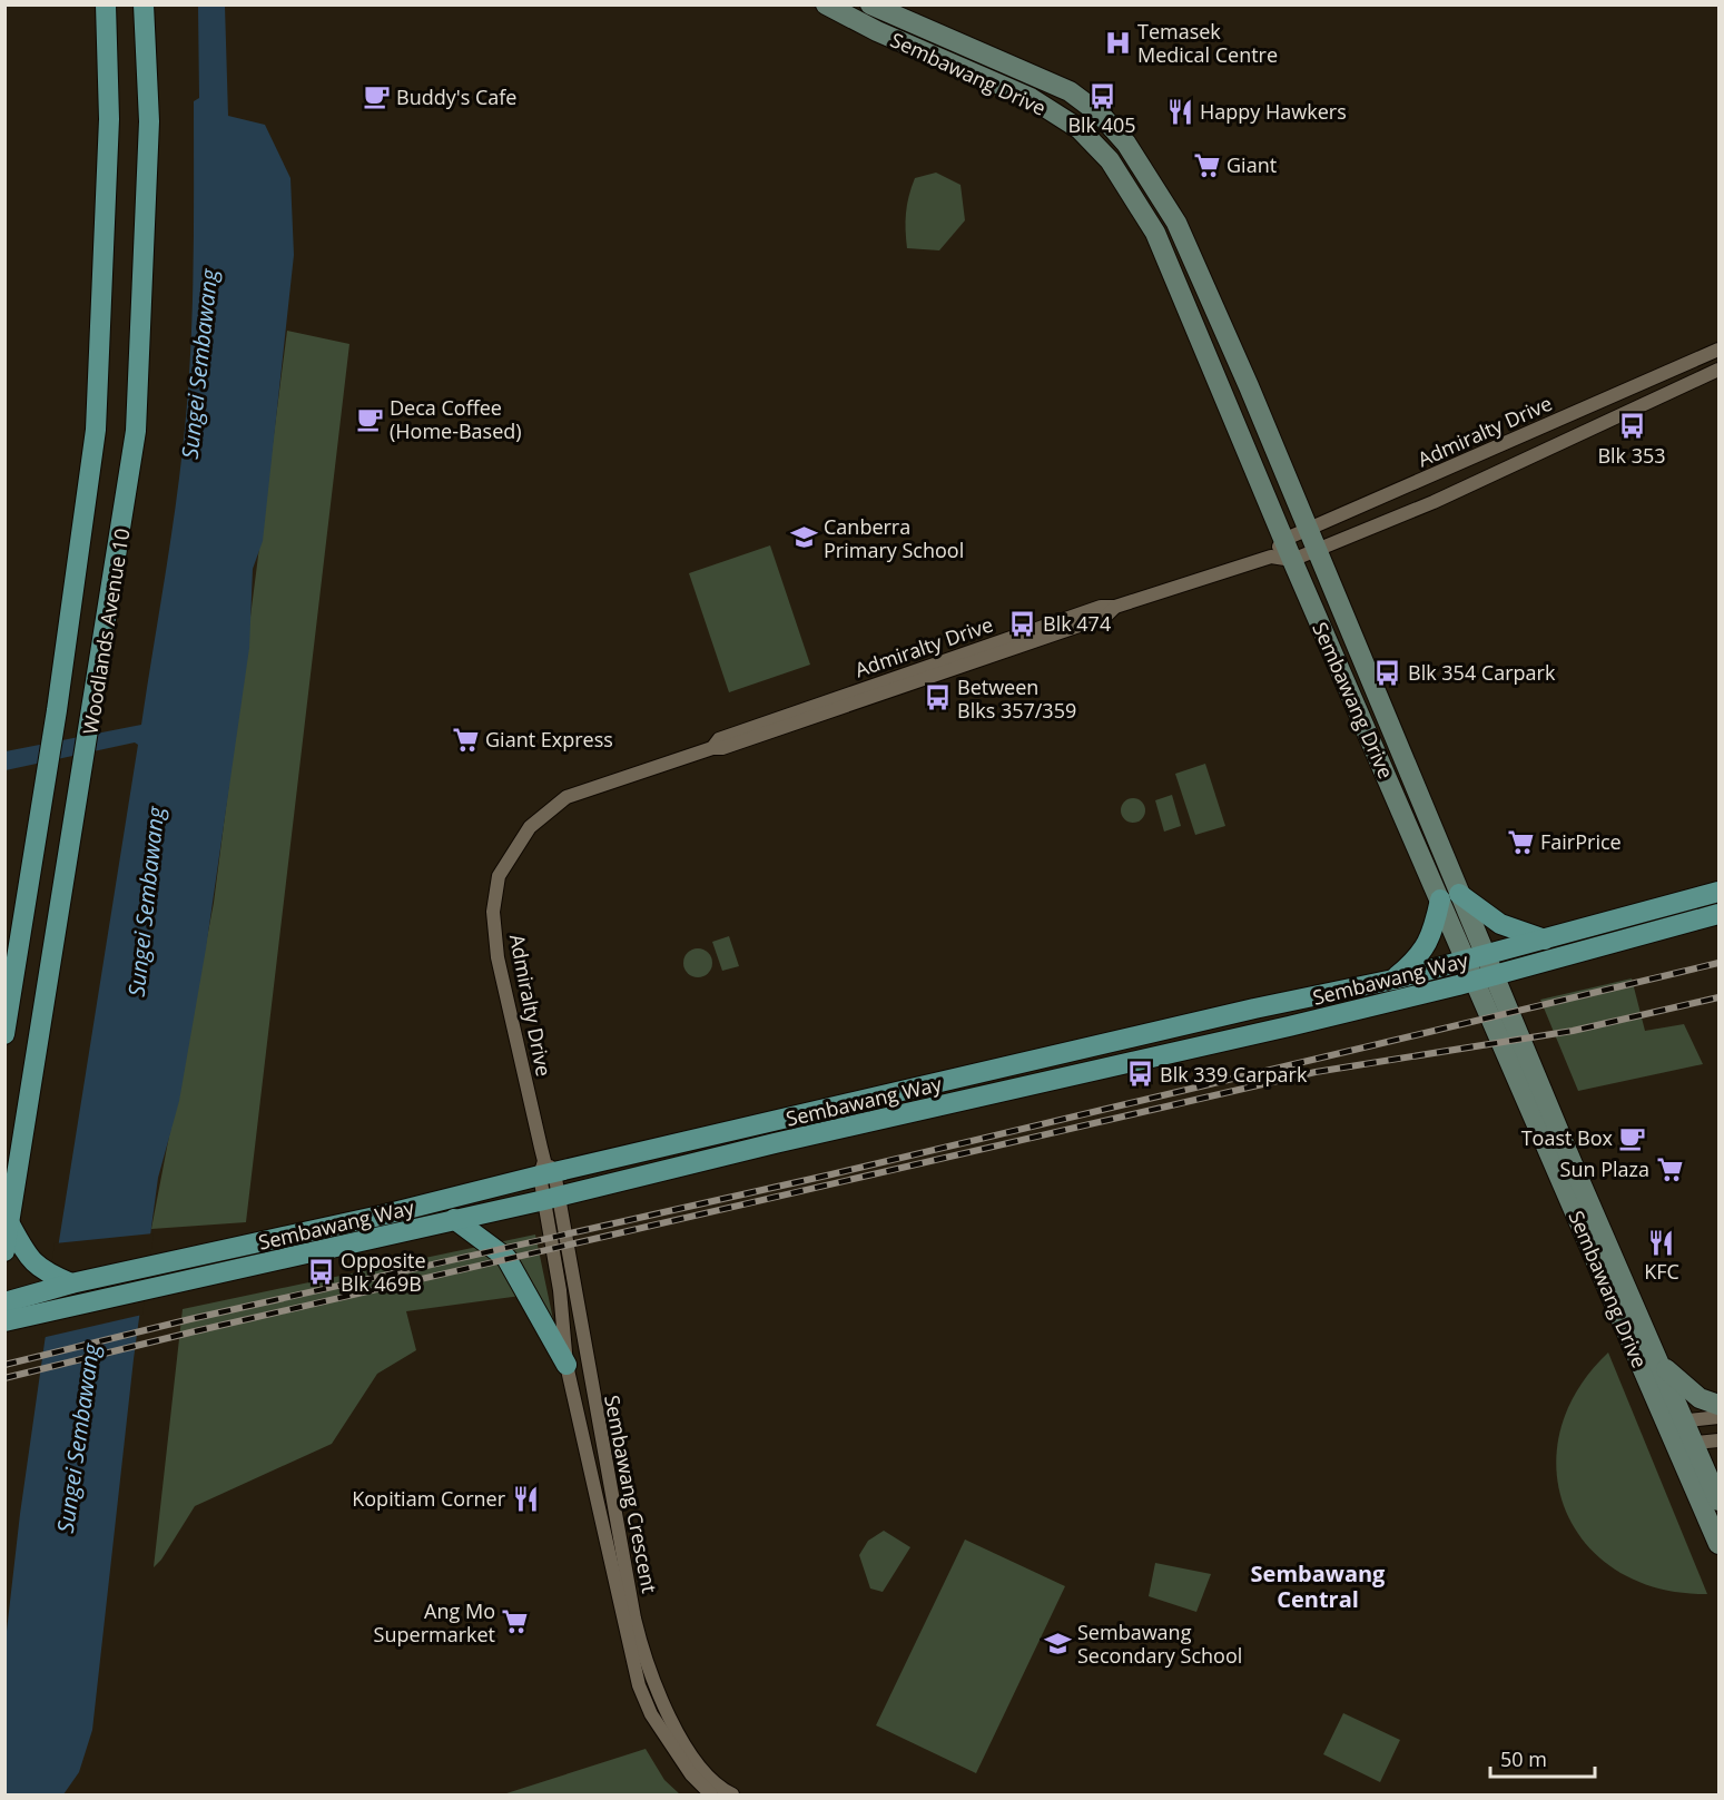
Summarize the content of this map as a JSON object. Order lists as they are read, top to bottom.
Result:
{
  "streets": {
    "main road": ["Sembawang Drive", "Woodlands Avenue 10", "Sembawang Way"],
    "street": ["Admiralty Drive", "Sembawang Crescent"]
  },
  "crossings": [
    ["Sembawang Drive", "Admiralty Drive"],
    ["Sembawang Drive", "Sembawang Way"],
    ["Admiralty Drive", "Sembawang Way"],
    ["Admiralty Drive", "Sembawang Crescent"],
    ["Sembawang Way", "Sembawang Crescent"]
  ],
  "districts": ["Sembawang Central"],
  "water": ["Sungei Sembawang"],
  "places": {
    "hospital": ["Temasek Medical Centre"],
    "bus stop": [
      "Blk 405",
      "Blk 353",
      "Blk 474",
      "Blk 354 Carpark",
      "Between Blks 357/359",
      "Blk 339 Carpark",
      "Opposite Blk 469B"
    ],
    "cafe": ["Buddy's Cafe", "Deca Coffee (Home-Based)", "Toast Box"],
    "restaurant": ["Happy Hawkers", "KFC", "Kopitiam Corner"],
    "supermarket": [
      "Giant",
      "Giant Express",
      "FairPrice",
      "Sun Plaza",
      "Ang Mo Supermarket"
    ],
    "school or university": ["Canberra Primary School", "Sembawang Secondary School"]
  },
  "scale_bar": "50 m"
}
